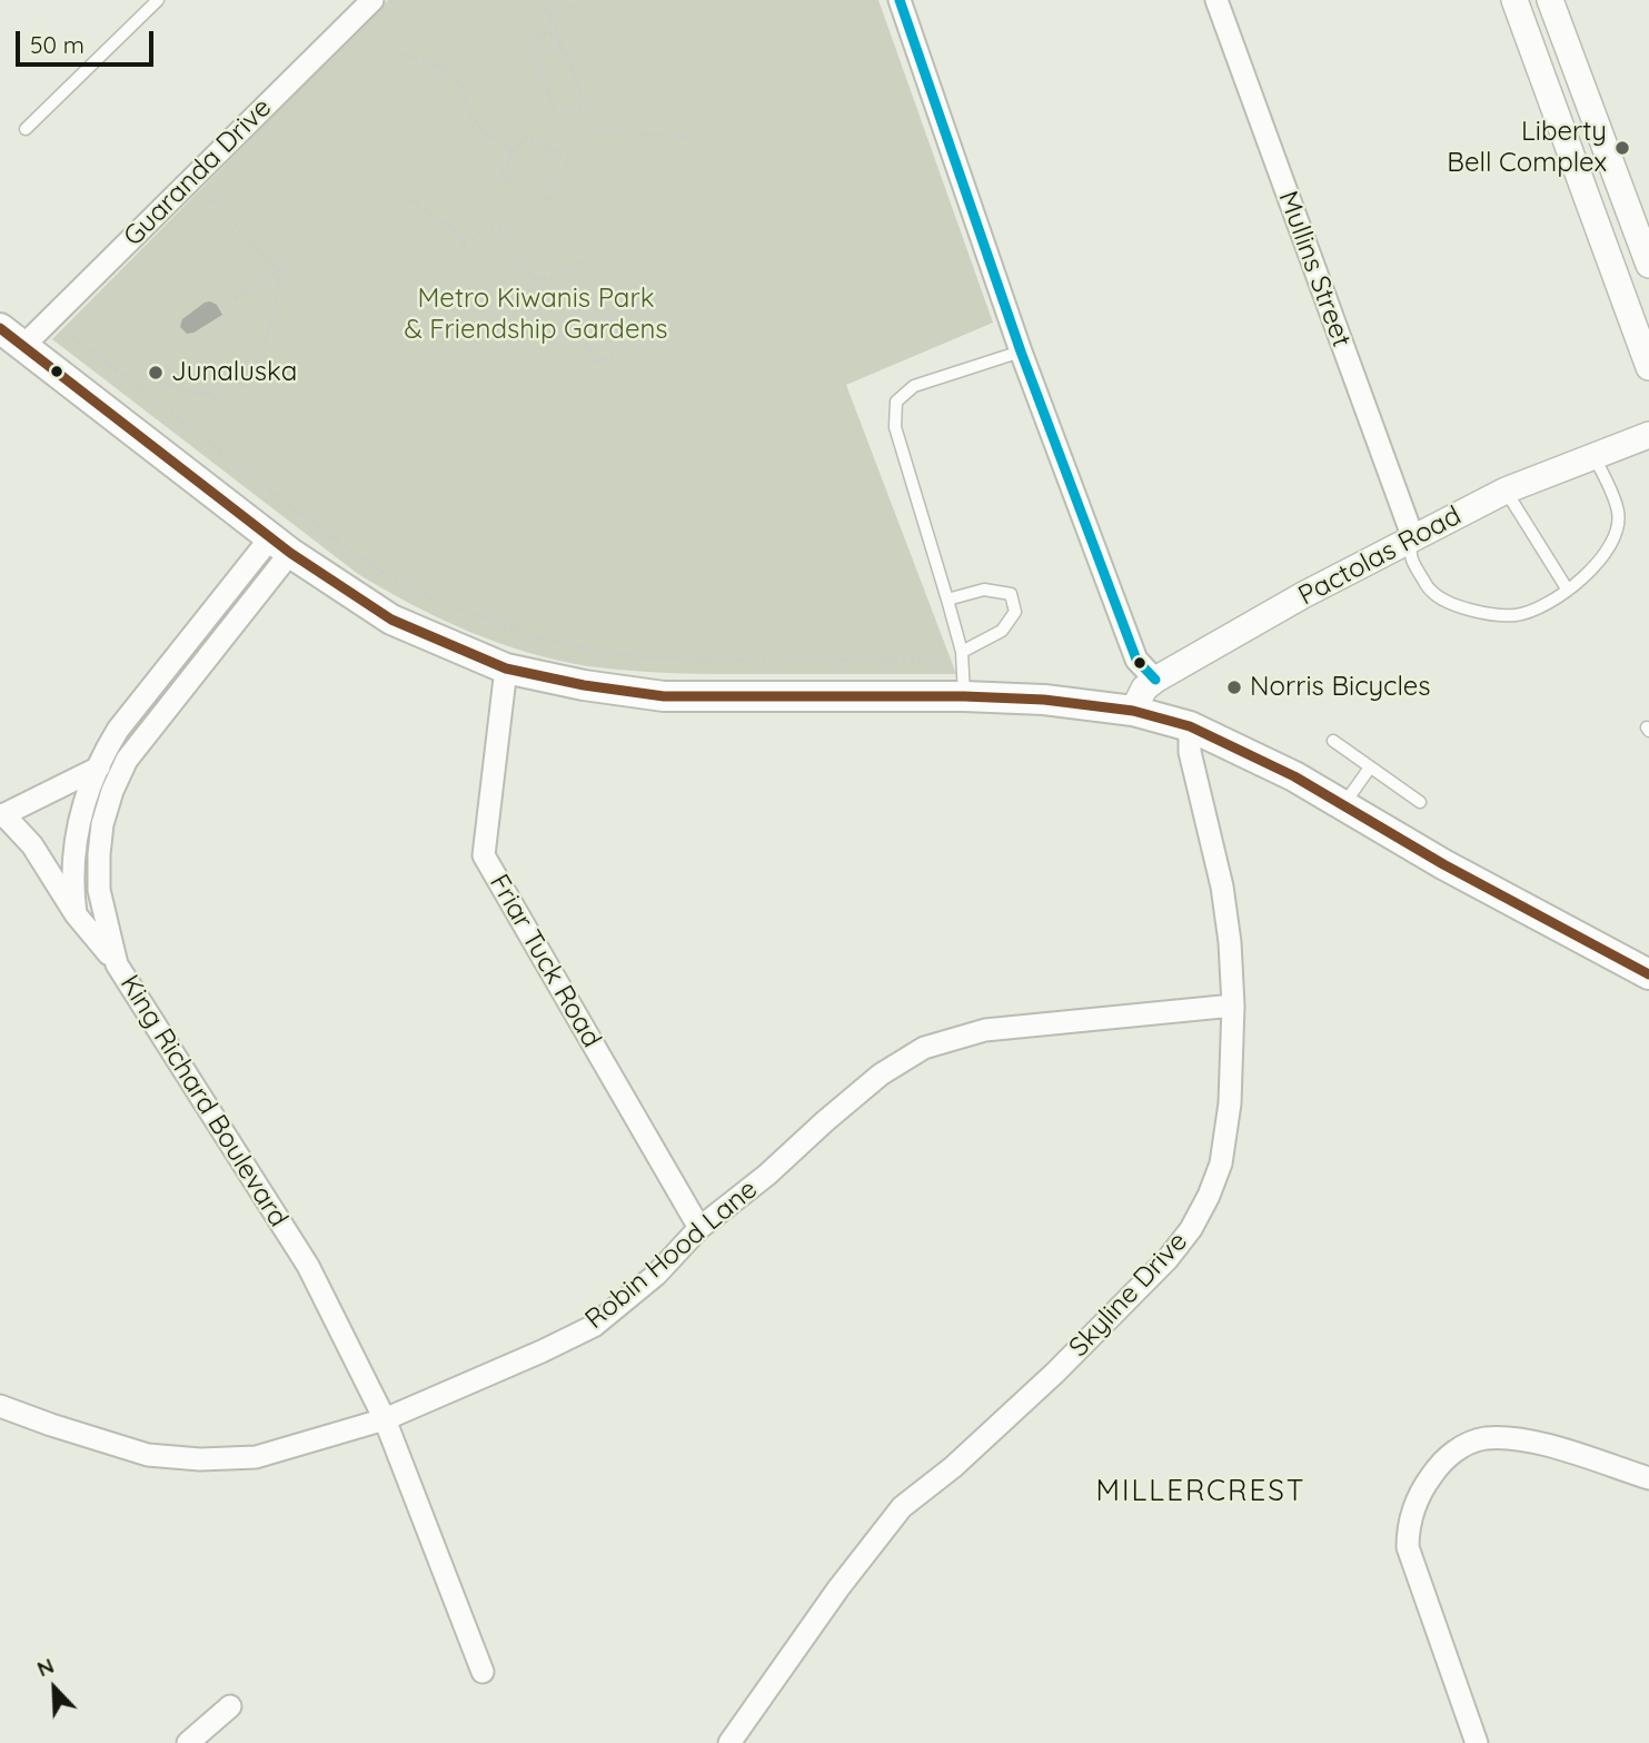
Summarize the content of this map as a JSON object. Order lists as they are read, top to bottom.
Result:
{
  "streets": {
    "street": [
      "Guaranda Drive",
      "Mullins Street",
      "Pactolas Road",
      "Friar Tuck Road",
      "King Richard Boulevard",
      "Robin Hood Lane",
      "Skyline Drive"
    ]
  },
  "crossings": [
    ["Mullins Street", "Pactolas Road"],
    ["Friar Tuck Road", "Robin Hood Lane"],
    ["King Richard Boulevard", "Robin Hood Lane"],
    ["Robin Hood Lane", "Skyline Drive"]
  ],
  "districts": ["MILLERCREST"],
  "parks": ["Metro Kiwanis Park & Friendship Gardens"],
  "places": ["Liberty Bell Complex", "Junaluska", "Norris Bicycles"],
  "scale_bar": "50 m",
  "north": "top left"
}
